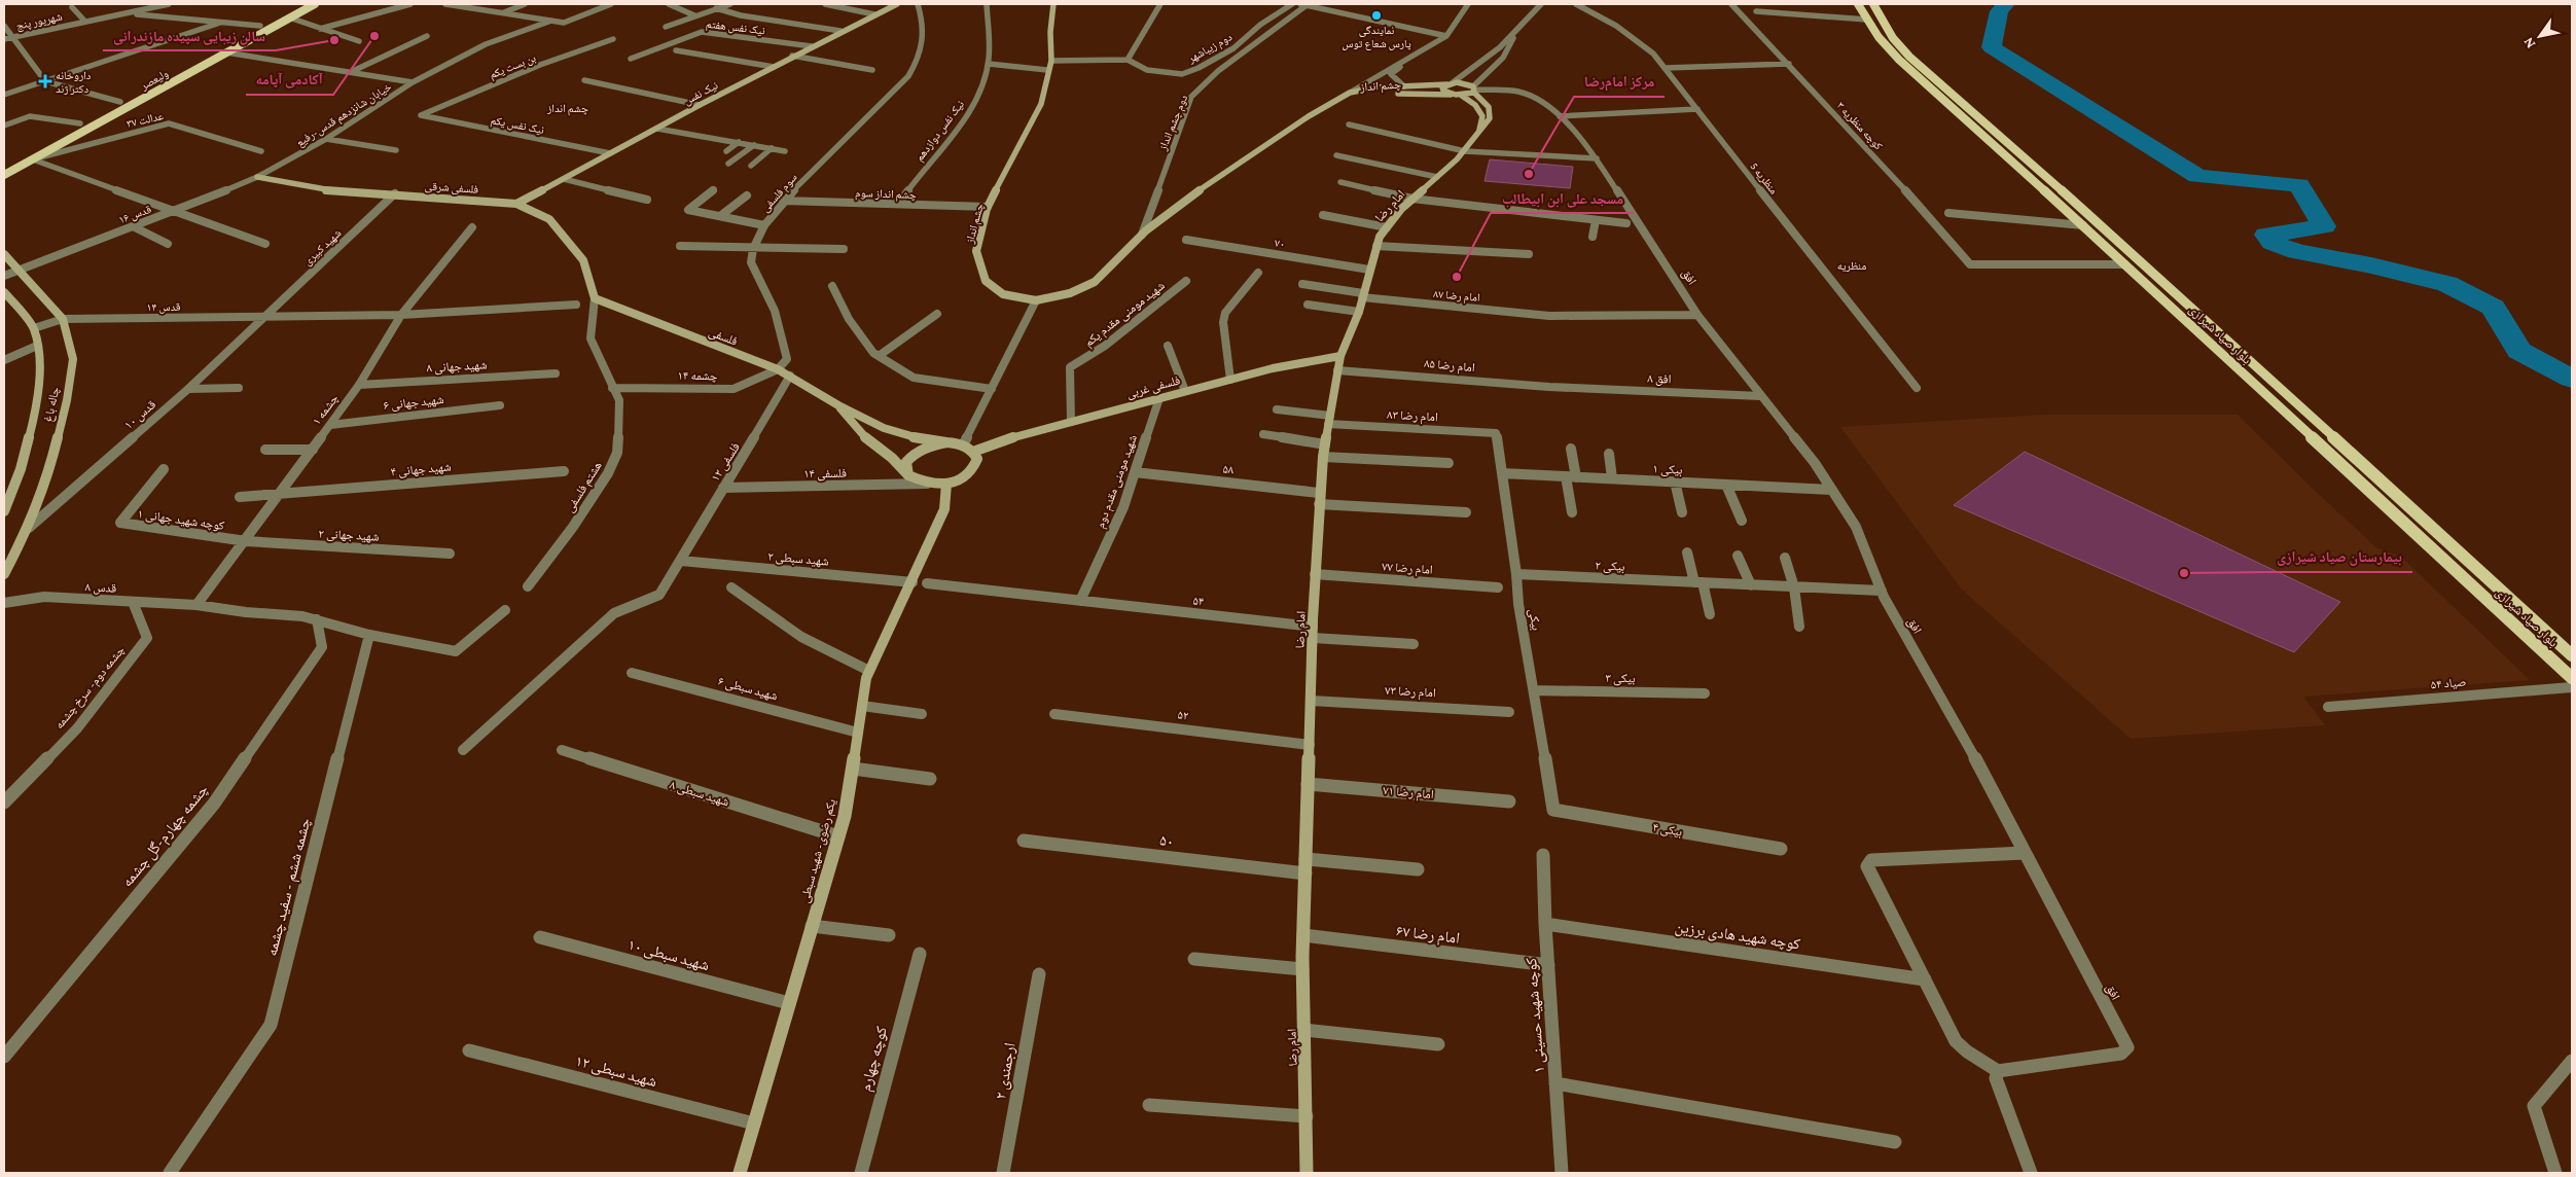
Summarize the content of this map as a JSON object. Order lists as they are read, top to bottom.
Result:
{
  "streets": {
    "main road": ["ولیعصر", "بلوار صیاد شیرازی"],
    "street": [
      "شهریور پنج",
      "نیک نفس هفتم",
      "دوم زیباشهر",
      "بن بست یکم",
      "چشم انداز",
      "نیک نفس",
      "خیابان شانزدهم قدس-رفیع",
      "عدالت ۳۷",
      "دوم چشم انداز",
      "نیک نفس یکم",
      "کوچه منظریه ۳",
      "نیک نفس دوازدهم",
      "منظریه 5",
      "فلسفی شرقی",
      "سوم فلسفی",
      "چشم انداز سوم",
      "امام رضا",
      "قدس ۱۶",
      "۷۰",
      "شهید کبیری",
      "افق",
      "امام رضا ۸۷",
      "قدس ۱۴",
      "شهید مومنی مقدم یکم",
      "فلسفی",
      "امام رضا ۸۵",
      "۸ شهید جهانی",
      "۱۴ چشمه",
      "افق ۸",
      "فلسفی غربی",
      "۶ شهید جهانی",
      "چاله باغ",
      "چشمه ۱",
      "قدس ۱۰",
      "امام رضا ۸۳",
      "۱۲ فلسفی",
      "۴ شهید جهانی",
      "۵۸",
      "۱ بیکی",
      "۱۴ فلسفی",
      "شهید مومنی مقدم دوم",
      "هشتم فلسفی",
      "کوچه شهید جهانی ۱",
      "۲ شهید جهانی",
      "۲ شهید سبطی",
      "۲ بیکی",
      "امام رضا ۷۷",
      "قدس ۸",
      "۵۴",
      "بیکی",
      "۳ بیکی",
      "صیاد ۵۴",
      "چشمه دوم- سرخ چشمه",
      "۶ شهید سبطی",
      "امام رضا ۷۳",
      "۵۲",
      "امام رضا ۷۱",
      "۸ شهید سبطی",
      "۴ بیکی",
      "چشمه چهارم-گل چشمه",
      "۵۰",
      "یکم رضوی- شهید سبطی",
      "چشمه ششم - سفید چشمه",
      "امام رضا ۶۷",
      "کوچه شهید هادی برزین",
      "۱۰ شهید سبطی",
      "کوچه شهید حسینی ۱",
      "کوچه چهارم",
      "۱۲ شهید سبطی",
      "۲ ارجمندی"
    ]
  },
  "crossings": [
    ["نیک نفس هفتم", "نیک نفس"],
    ["بن بست یکم", "نیک نفس یکم"],
    ["ولیعصر", "عدالت ۳۷"],
    ["چشم انداز", "دوم چشم انداز"],
    ["چشم انداز", "چشم انداز سوم"],
    ["نیک نفس", "نیک نفس یکم"],
    ["نیک نفس", "فلسفی شرقی"],
    ["خیابان شانزدهم قدس-رفیع", "فلسفی شرقی"],
    ["خیابان شانزدهم قدس-رفیع", "قدس ۱۶"],
    ["کوچه منظریه ۳", "بلوار صیاد شیرازی"],
    ["نیک نفس دوازدهم", "چشم انداز سوم"],
    ["فلسفی شرقی", "قدس ۱۶"],
    ["فلسفی شرقی", "شهید کبیری"],
    ["فلسفی شرقی", "فلسفی"],
    ["فلسفی شرقی", "هشتم فلسفی"],
    ["سوم فلسفی", "چشم انداز سوم"],
    ["امام رضا", "۷۰"],
    ["امام رضا", "افق"],
    ["امام رضا", "امام رضا ۸۷"],
    ["امام رضا", "امام رضا ۸۵"],
    ["امام رضا", "فلسفی غربی"],
    ["امام رضا", "امام رضا ۸۳"],
    ["امام رضا", "۵۸"],
    ["امام رضا", "امام رضا ۷۷"],
    ["امام رضا", "۵۴"],
    ["امام رضا", "امام رضا ۷۳"],
    ["امام رضا", "۵۲"],
    ["امام رضا", "امام رضا ۷۱"],
    ["امام رضا", "۵۰"],
    ["امام رضا", "امام رضا ۶۷"],
    ["قدس ۱۶", "چاله باغ"],
    ["شهید کبیری", "قدس ۱۴"],
    ["شهید کبیری", "قدس ۱۰"],
    ["افق", "امام رضا ۸۷"],
    ["افق", "افق ۸"],
    ["افق", "۱ بیکی"],
    ["افق", "۲ بیکی"],
    ["قدس ۱۴", "چاله باغ"],
    ["قدس ۱۴", "چشمه ۱"],
    ["قدس ۱۴", "قدس ۱۰"],
    ["شهید مومنی مقدم یکم", "فلسفی غربی"],
    ["فلسفی", "۱۴ چشمه"],
    ["فلسفی", "فلسفی غربی"],
    ["فلسفی", "۱۲ فلسفی"],
    ["فلسفی", "۱۴ فلسفی"],
    ["فلسفی", "هشتم فلسفی"],
    ["فلسفی", "یکم رضوی- شهید سبطی"],
    ["امام رضا ۸۵", "افق ۸"],
    ["۸ شهید جهانی", "چشمه ۱"],
    ["۱۴ چشمه", "هشتم فلسفی"],
    ["فلسفی غربی", "۱۴ فلسفی"],
    ["فلسفی غربی", "شهید مومنی مقدم دوم"],
    ["فلسفی غربی", "یکم رضوی- شهید سبطی"],
    ["۶ شهید جهانی", "چشمه ۱"],
    ["چاله باغ", "قدس ۱۰"],
    ["چشمه ۱", "۴ شهید جهانی"],
    ["چشمه ۱", "کوچه شهید جهانی ۱"],
    ["چشمه ۱", "۲ شهید جهانی"],
    ["چشمه ۱", "قدس ۸"],
    ["امام رضا ۸۳", "بیکی"],
    ["۱۲ فلسفی", "۱۴ فلسفی"],
    ["۱۲ فلسفی", "۲ شهید سبطی"],
    ["۵۸", "شهید مومنی مقدم دوم"],
    ["۱ بیکی", "بیکی"],
    ["۱۴ فلسفی", "یکم رضوی- شهید سبطی"],
    ["شهید مومنی مقدم دوم", "۵۴"],
    ["کوچه شهید جهانی ۱", "۲ شهید جهانی"],
    ["۲ شهید سبطی", "یکم رضوی- شهید سبطی"],
    ["۲ بیکی", "بیکی"],
    ["قدس ۸", "چشمه دوم- سرخ چشمه"],
    ["قدس ۸", "چشمه چهارم-گل چشمه"],
    ["بیکی", "۳ بیکی"],
    ["بیکی", "۴ بیکی"],
    ["۶ شهید سبطی", "یکم رضوی- شهید سبطی"],
    ["۸ شهید سبطی", "یکم رضوی- شهید سبطی"],
    ["یکم رضوی- شهید سبطی", "۱۰ شهید سبطی"],
    ["یکم رضوی- شهید سبطی", "۱۲ شهید سبطی"],
    ["امام رضا ۶۷", "کوچه شهید حسینی ۱"],
    ["کوچه شهید هادی برزین", "کوچه شهید حسینی ۱"]
  ],
  "districts": ["چشم انداز", "منظریه"],
  "places": {
    "other": [
      "نمایندگی پارس شعاع توس",
      "آکادمی آپامه",
      "سالن زیبایی سپیده مازندرانی",
      "مرکز امام‌رضا",
      "مسجد علی ابن ابیطالب",
      "بیمارستان صیاد شیرازی"
    ],
    "health": ["داروخانه دکتر ژند"]
  },
  "north": "bottom left"
}
